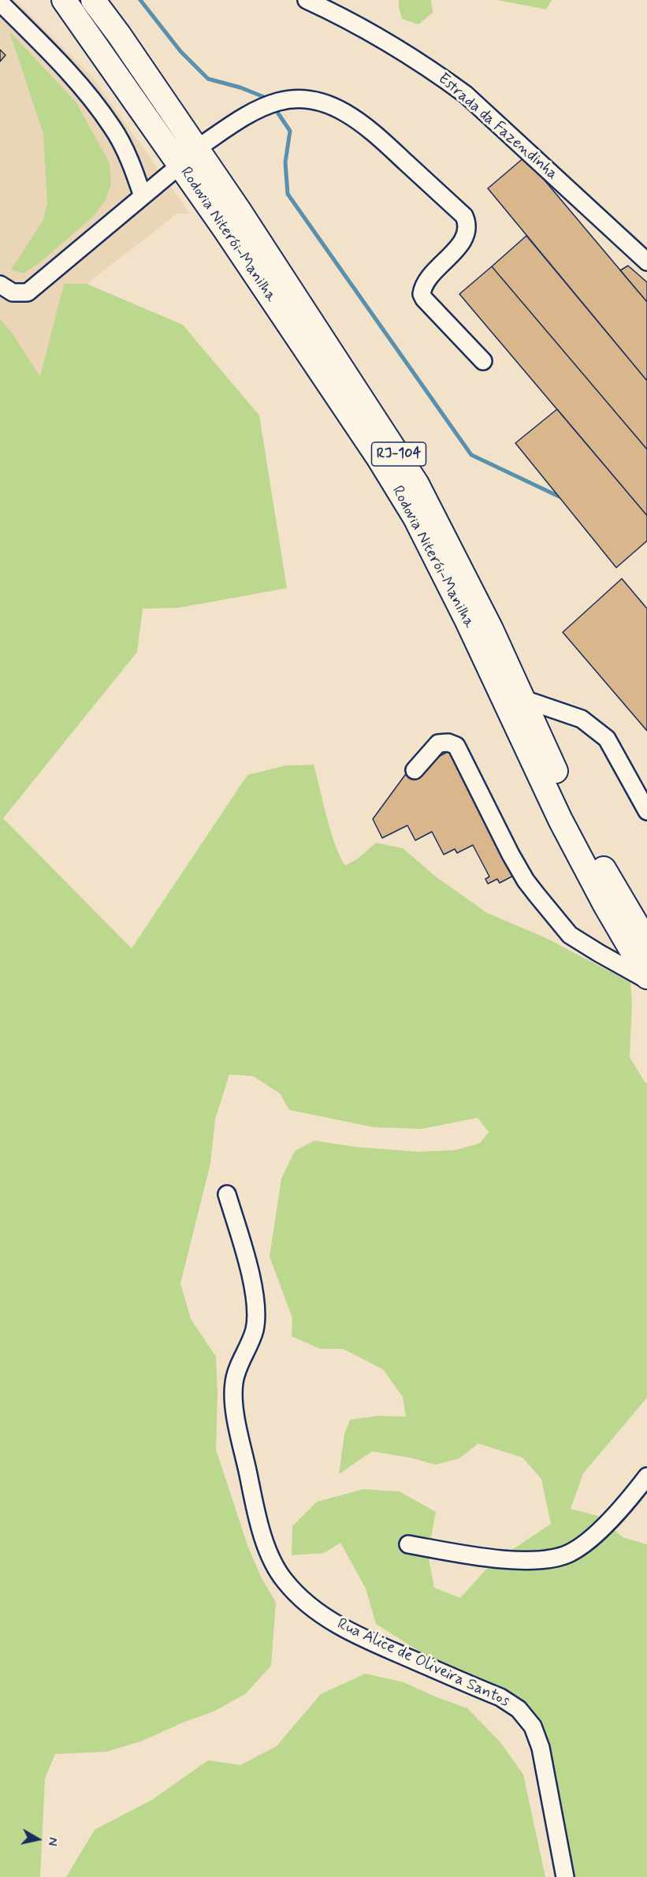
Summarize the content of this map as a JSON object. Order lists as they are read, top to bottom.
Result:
{
  "streets": {
    "highway": ["Rodovia Niterói-Manilha", "RJ-104"],
    "street": ["Estrada da Fazendinha", "Rua Alice de Oliveira Santos"]
  },
  "north": "right"
}
